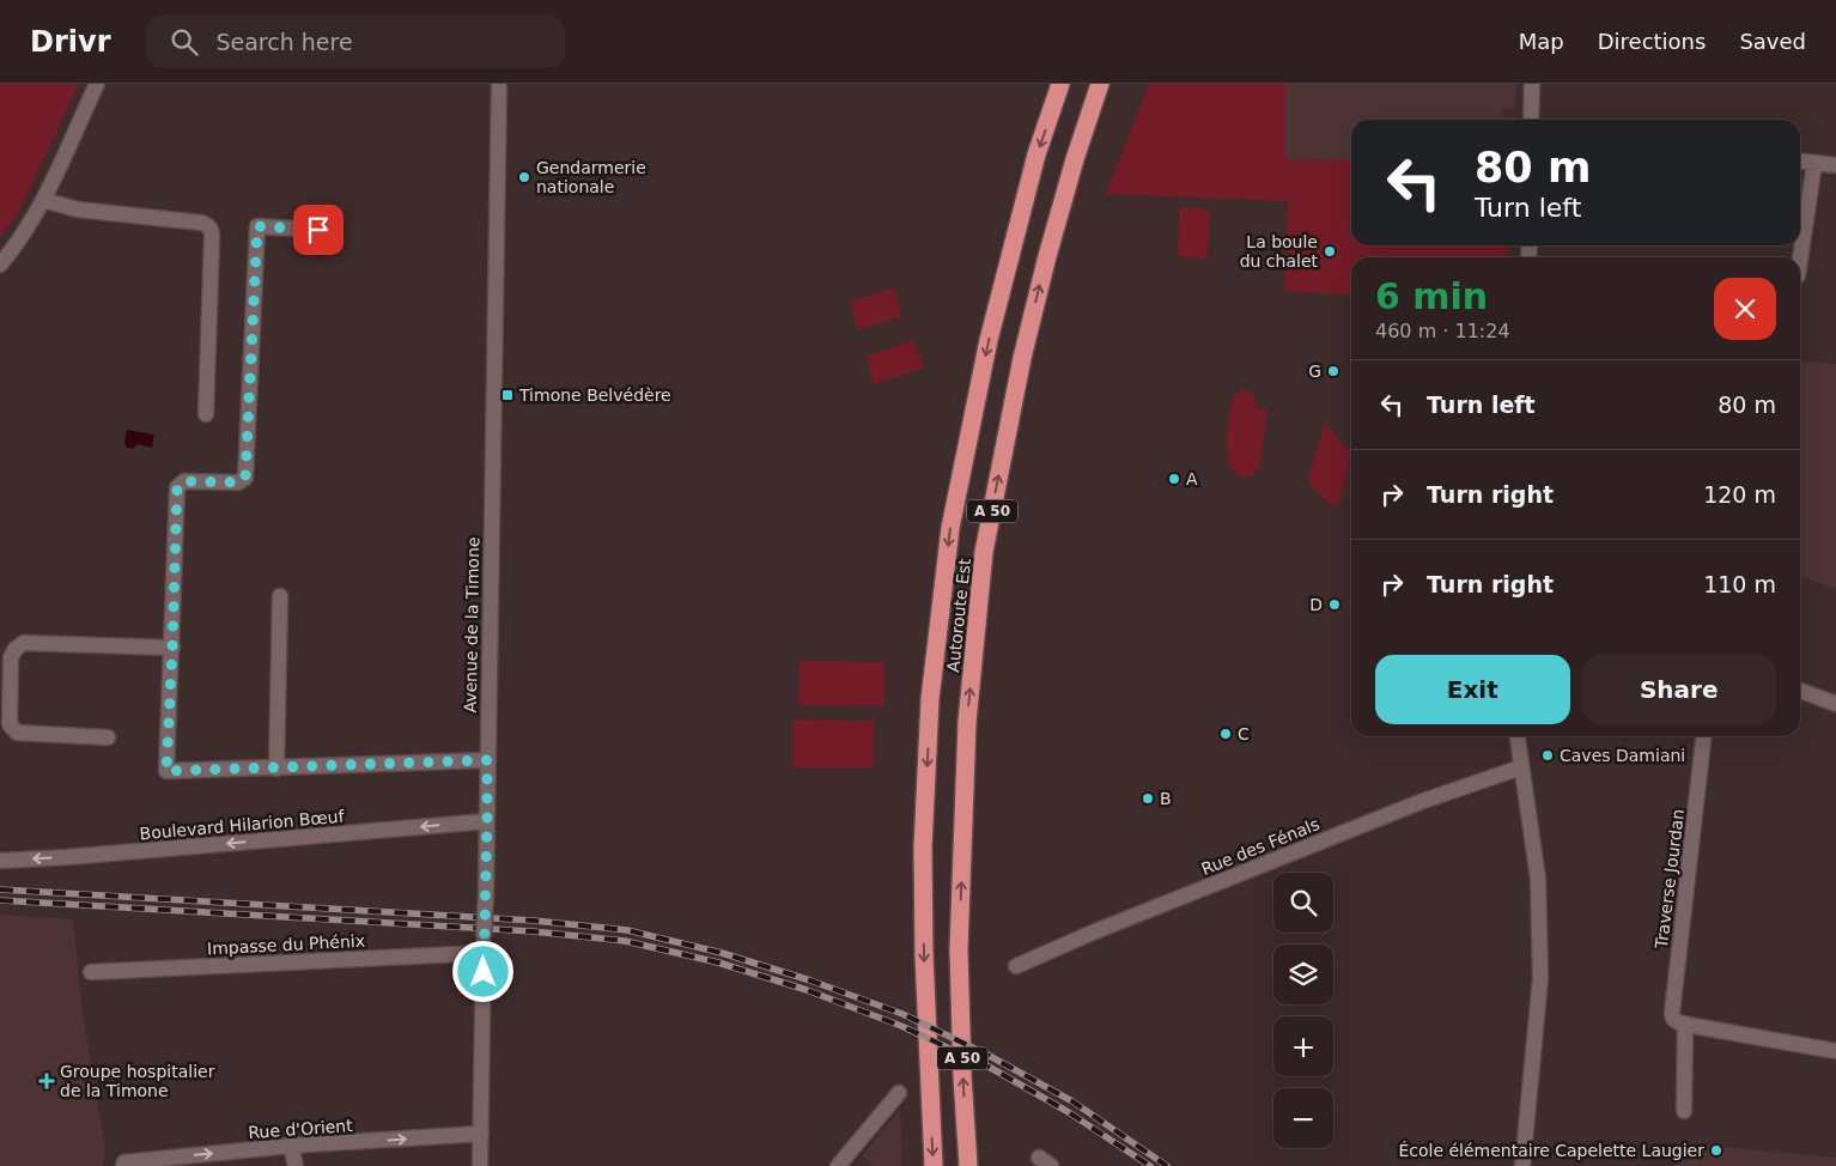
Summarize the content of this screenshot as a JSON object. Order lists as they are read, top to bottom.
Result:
{
  "streets": {
    "highway": ["A 50", "Autoroute Est"],
    "street": [
      "Avenue de la Timone",
      "Boulevard Hilarion Bœuf",
      "Rue des Fénals",
      "Traverse Jourdan",
      "Impasse du Phénix",
      "Rue d'Orient"
    ]
  },
  "crossings": [
    ["Avenue de la Timone", "Boulevard Hilarion Bœuf"],
    ["Avenue de la Timone", "Impasse du Phénix"],
    ["Avenue de la Timone", "Rue d'Orient"]
  ],
  "one_way": ["Rue d'Orient"],
  "places": {
    "other": [
      "Gendarmerie nationale",
      "La boule du chalet",
      "G",
      "A",
      "D",
      "C",
      "Caves Damiani",
      "B",
      "École élémentaire Capelette Laugier"
    ],
    "transit": ["Timone Belvédère"],
    "health": ["Groupe hospitalier de la Timone"]
  },
  "page": {
    "header": "Drivr",
    "search": "Search here",
    "nav": ["Map", "Directions", "Saved"],
    "turn": ["80 m", "Turn left"],
    "heading": ["6 min", "460 m · 11:24"],
    "list": [
      {
        "name": "Turn left",
        "value": "80 m"
      },
      {
        "name": "Turn right",
        "value": "120 m"
      },
      {
        "name": "Turn right",
        "value": "110 m"
      }
    ],
    "buttons": ["Exit", "Share"],
    "map_buttons": ["+", "−"]
  }
}
